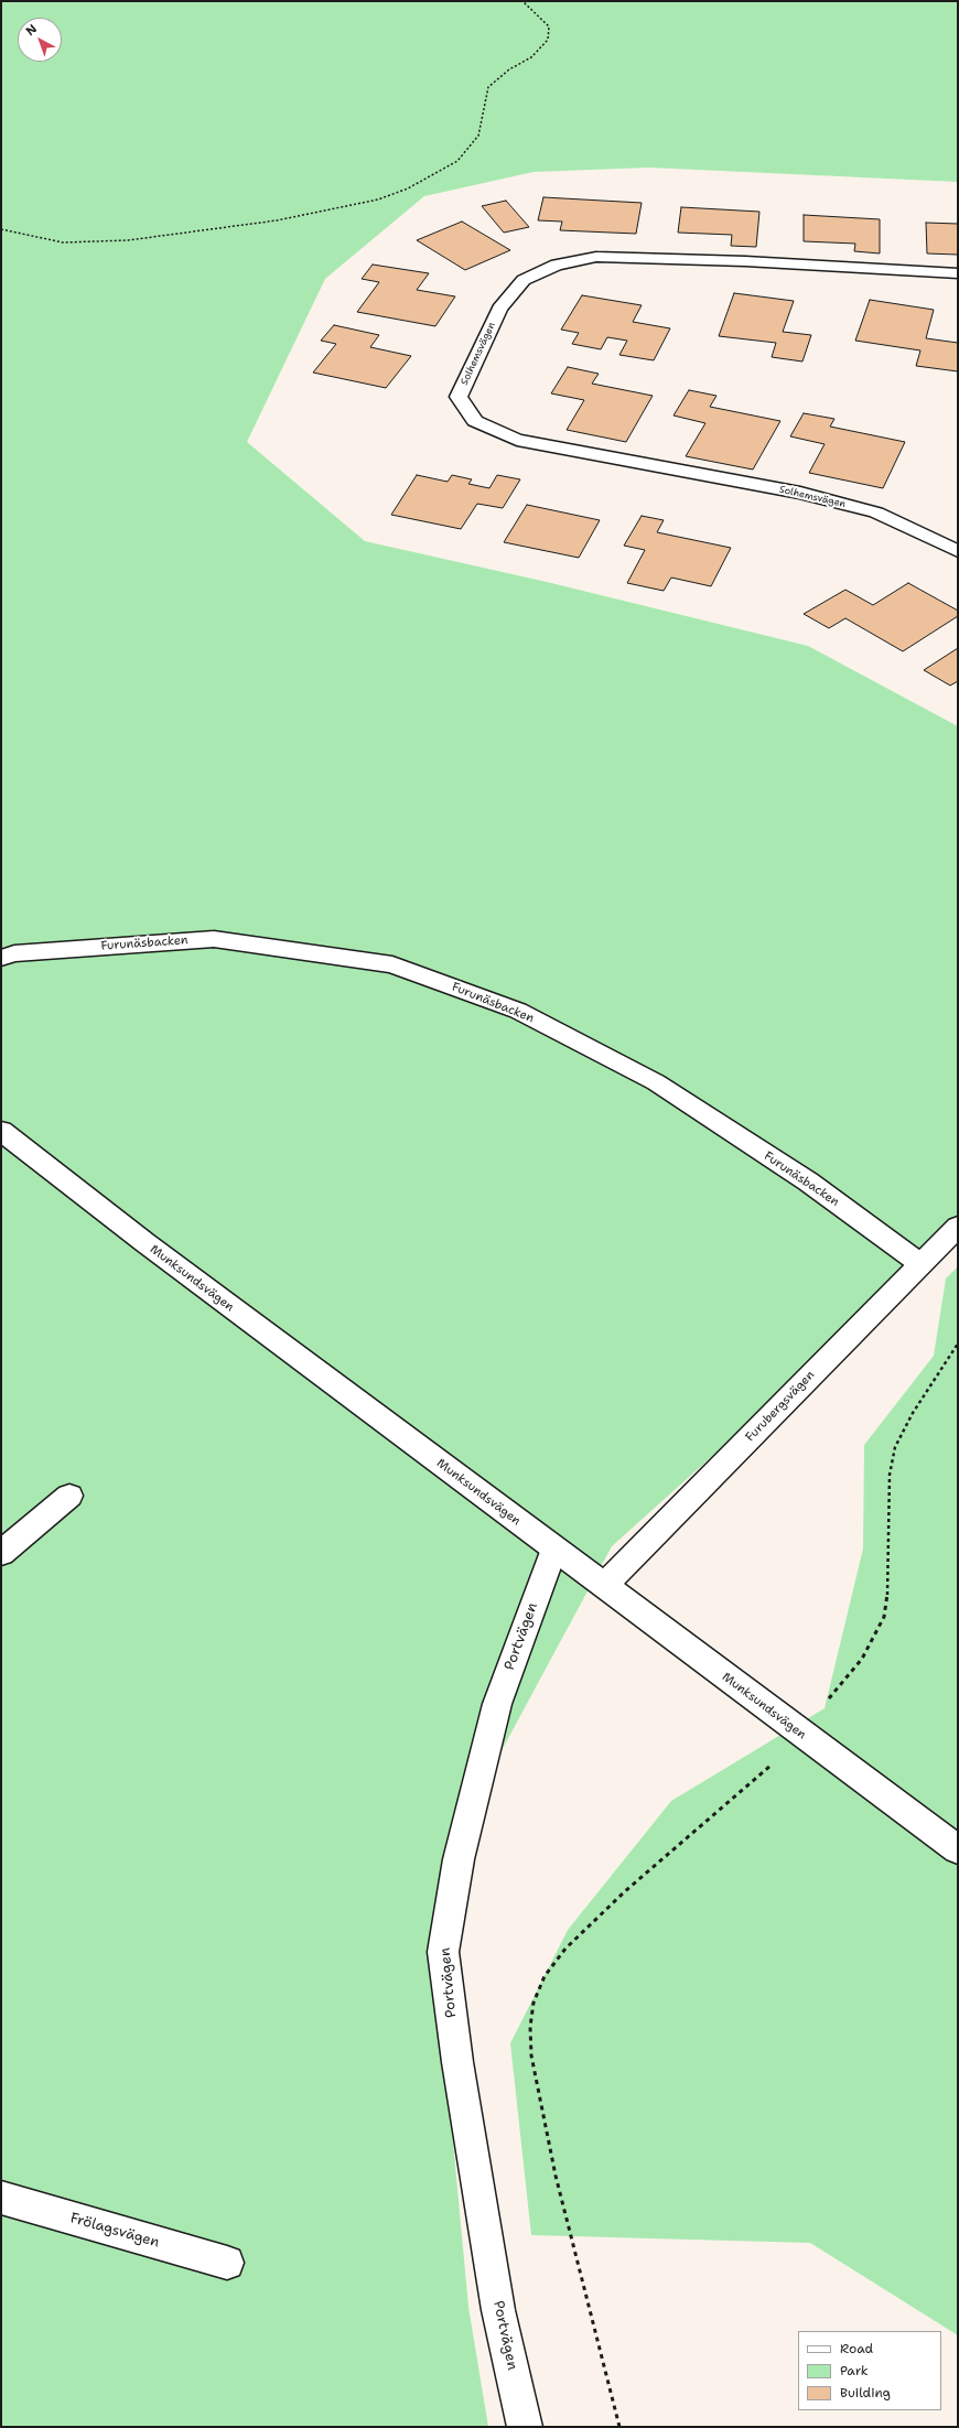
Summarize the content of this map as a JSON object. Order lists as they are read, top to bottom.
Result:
{
  "streets": {
    "street": [
      "Solhemsvägen",
      "Furunäsbacken",
      "Munksundsvägen",
      "Furubergsvägen",
      "Portvägen",
      "Frölagsvägen"
    ]
  },
  "crossings": [
    ["Furunäsbacken", "Furubergsvägen"],
    ["Munksundsvägen", "Furubergsvägen"],
    ["Munksundsvägen", "Portvägen"]
  ],
  "legend": ["Road", "Park", "Building"],
  "north": "top left"
}
